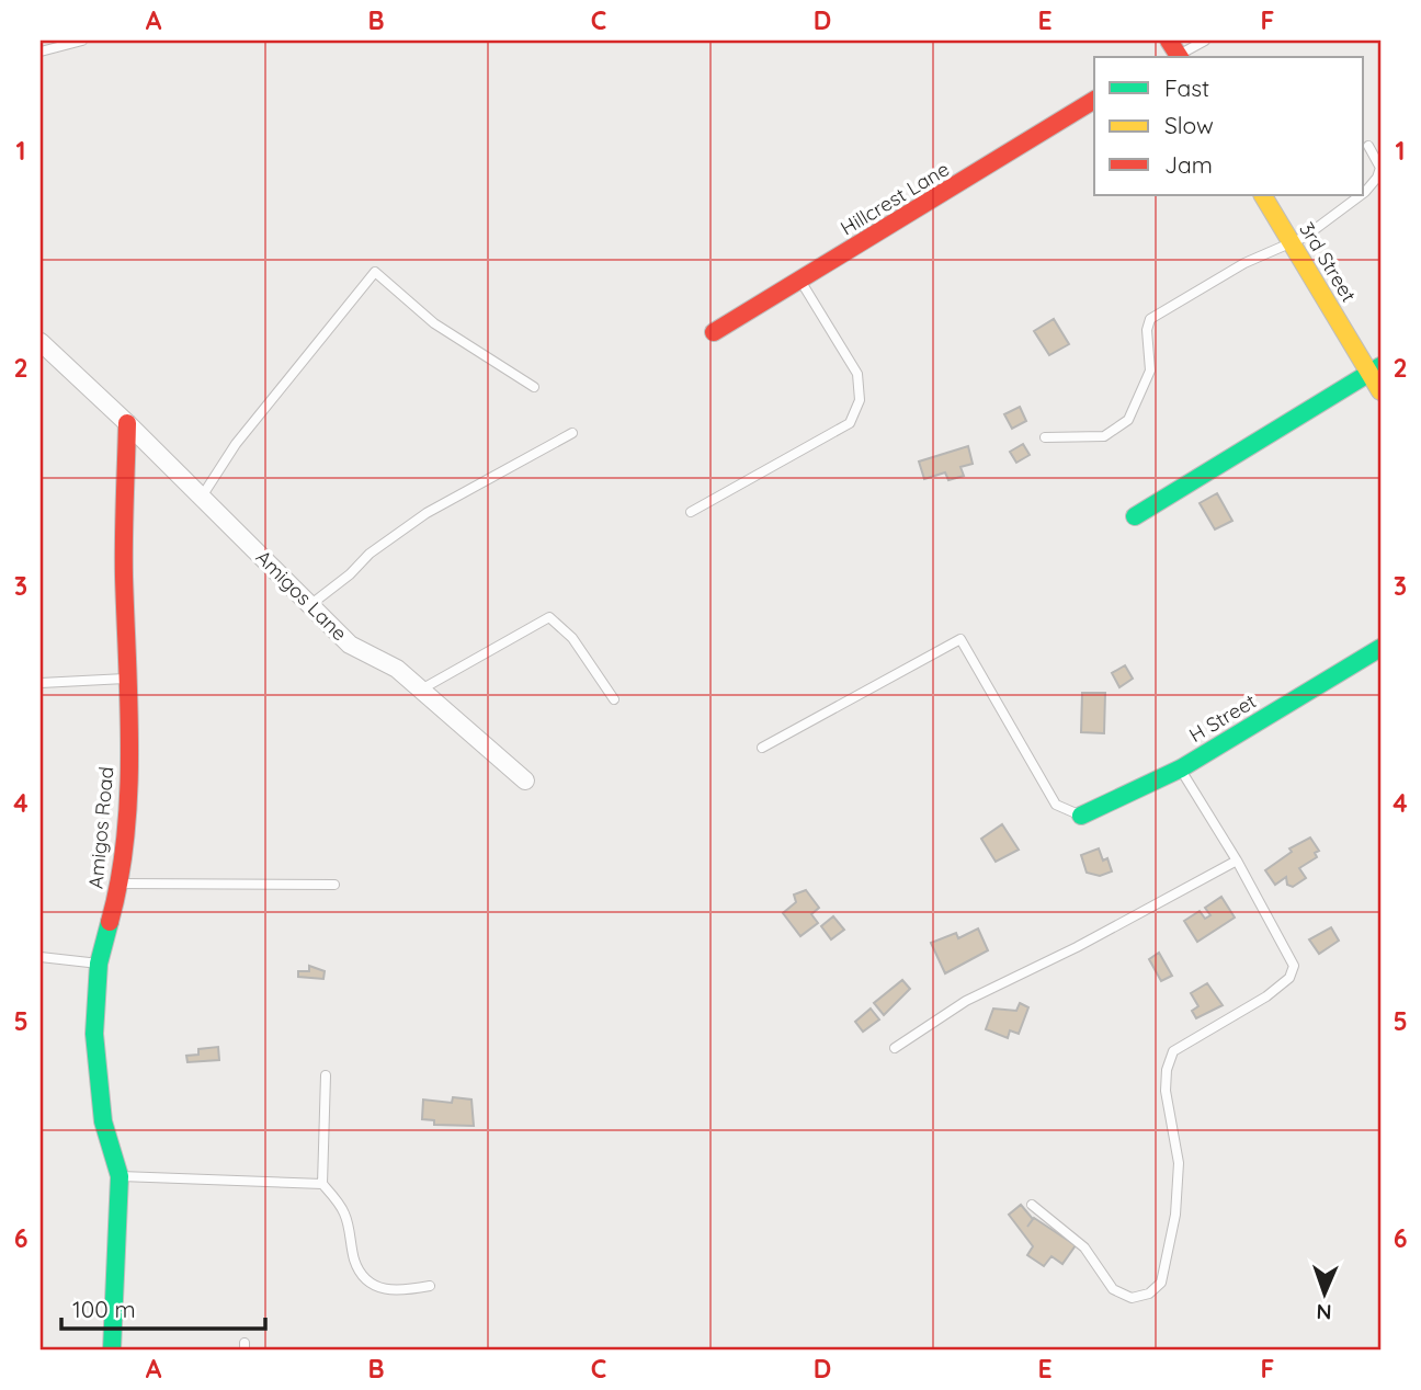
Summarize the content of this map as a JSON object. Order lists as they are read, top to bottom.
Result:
{
  "streets": {
    "street": [
      "Hillcrest Lane",
      "3rd Street",
      "Amigos Lane",
      "H Street",
      "Amigos Road"
    ]
  },
  "crossings": [
    ["Amigos Lane", "Amigos Road"]
  ],
  "legend": ["Fast", "Slow", "Jam"],
  "scale_bar": "100 m",
  "north": "bottom",
  "grid": {
    "columns": [
      "A",
      "B",
      "C",
      "D",
      "E",
      "F"
    ],
    "rows": [
      "1",
      "2",
      "3",
      "4",
      "5",
      "6"
    ]
  }
}
